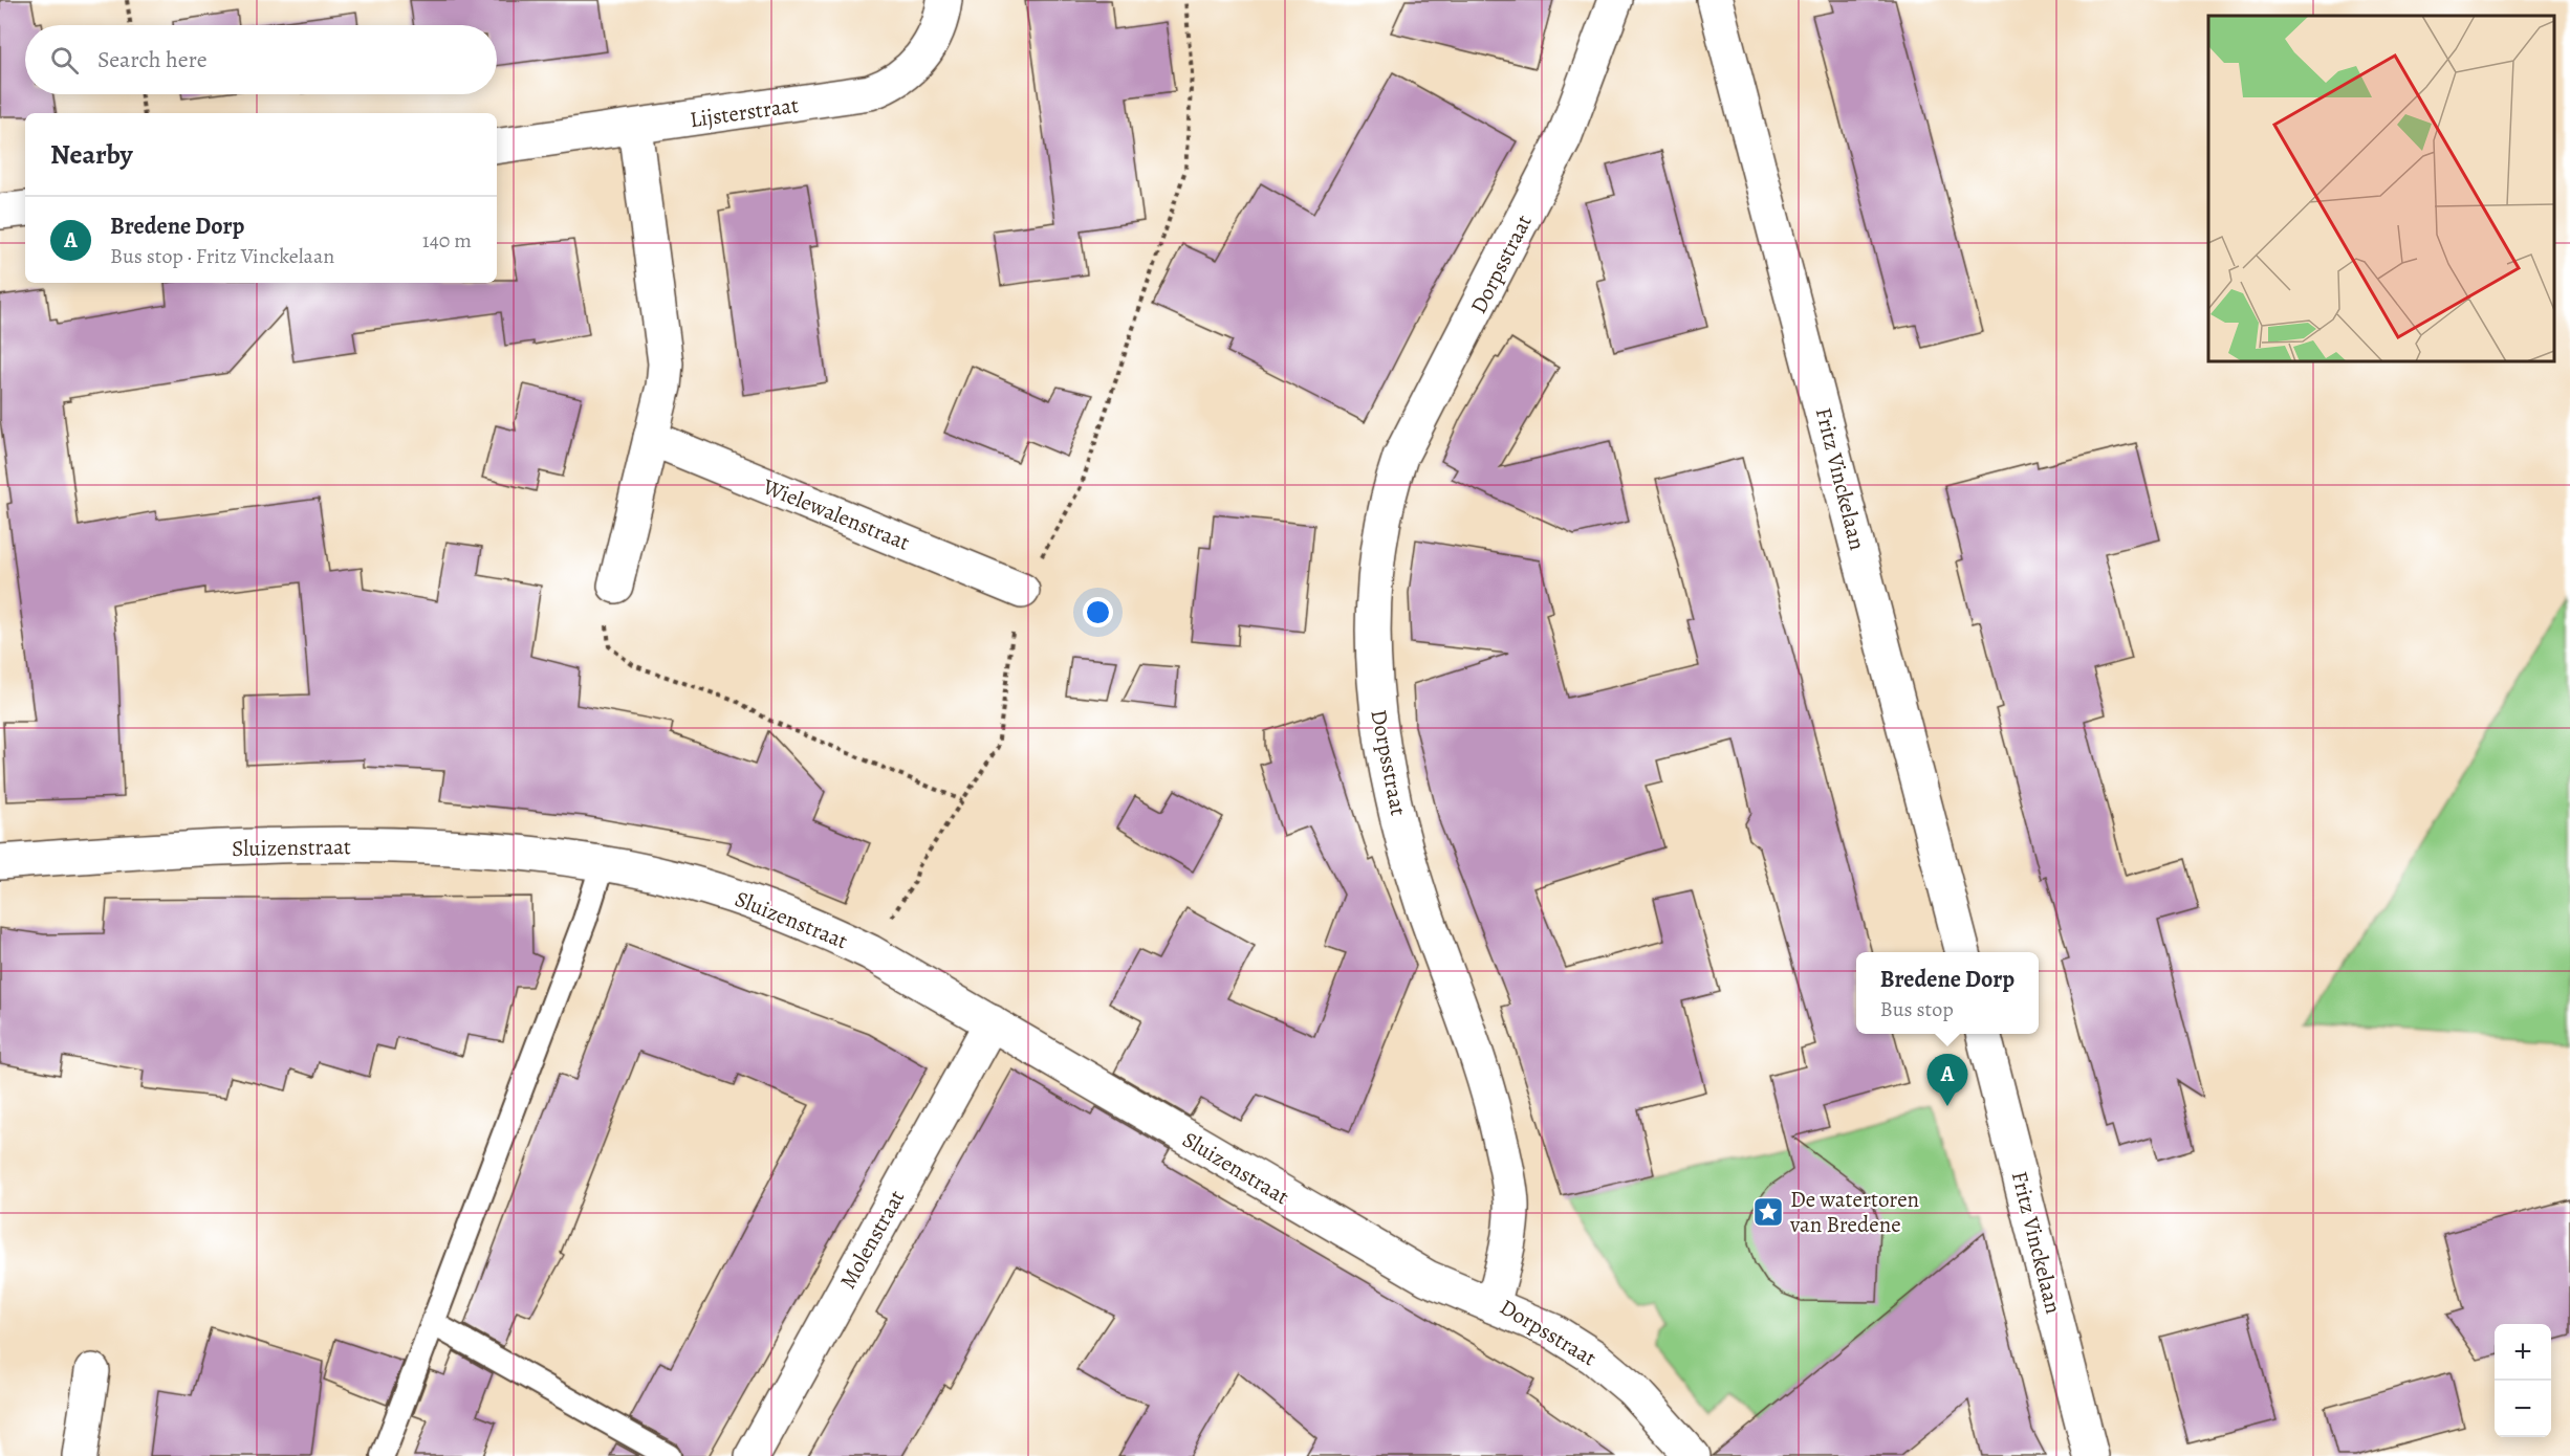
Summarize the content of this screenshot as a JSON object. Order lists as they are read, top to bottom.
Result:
{
  "streets": {
    "street": [
      "Lijsterstraat",
      "Dorpsstraat",
      "Fritz Vinckelaan",
      "Wielewalenstraat",
      "Sluizenstraat",
      "Molenstraat"
    ]
  },
  "crossings": [
    ["Dorpsstraat", "Sluizenstraat"],
    ["Sluizenstraat", "Molenstraat"]
  ],
  "places": {
    "place": ["De watertoren van Bredene"]
  },
  "page": {
    "search": "Search here",
    "heading": "Nearby",
    "list": [
      {
        "mark": "A",
        "name": "Bredene Dorp",
        "note": "Bus stop · Fritz Vinckelaan",
        "value": "140 m"
      }
    ],
    "popup": ["Bredene Dorp", "Bus stop"],
    "pins": "A",
    "map_buttons": ["+", "−"]
  }
}
